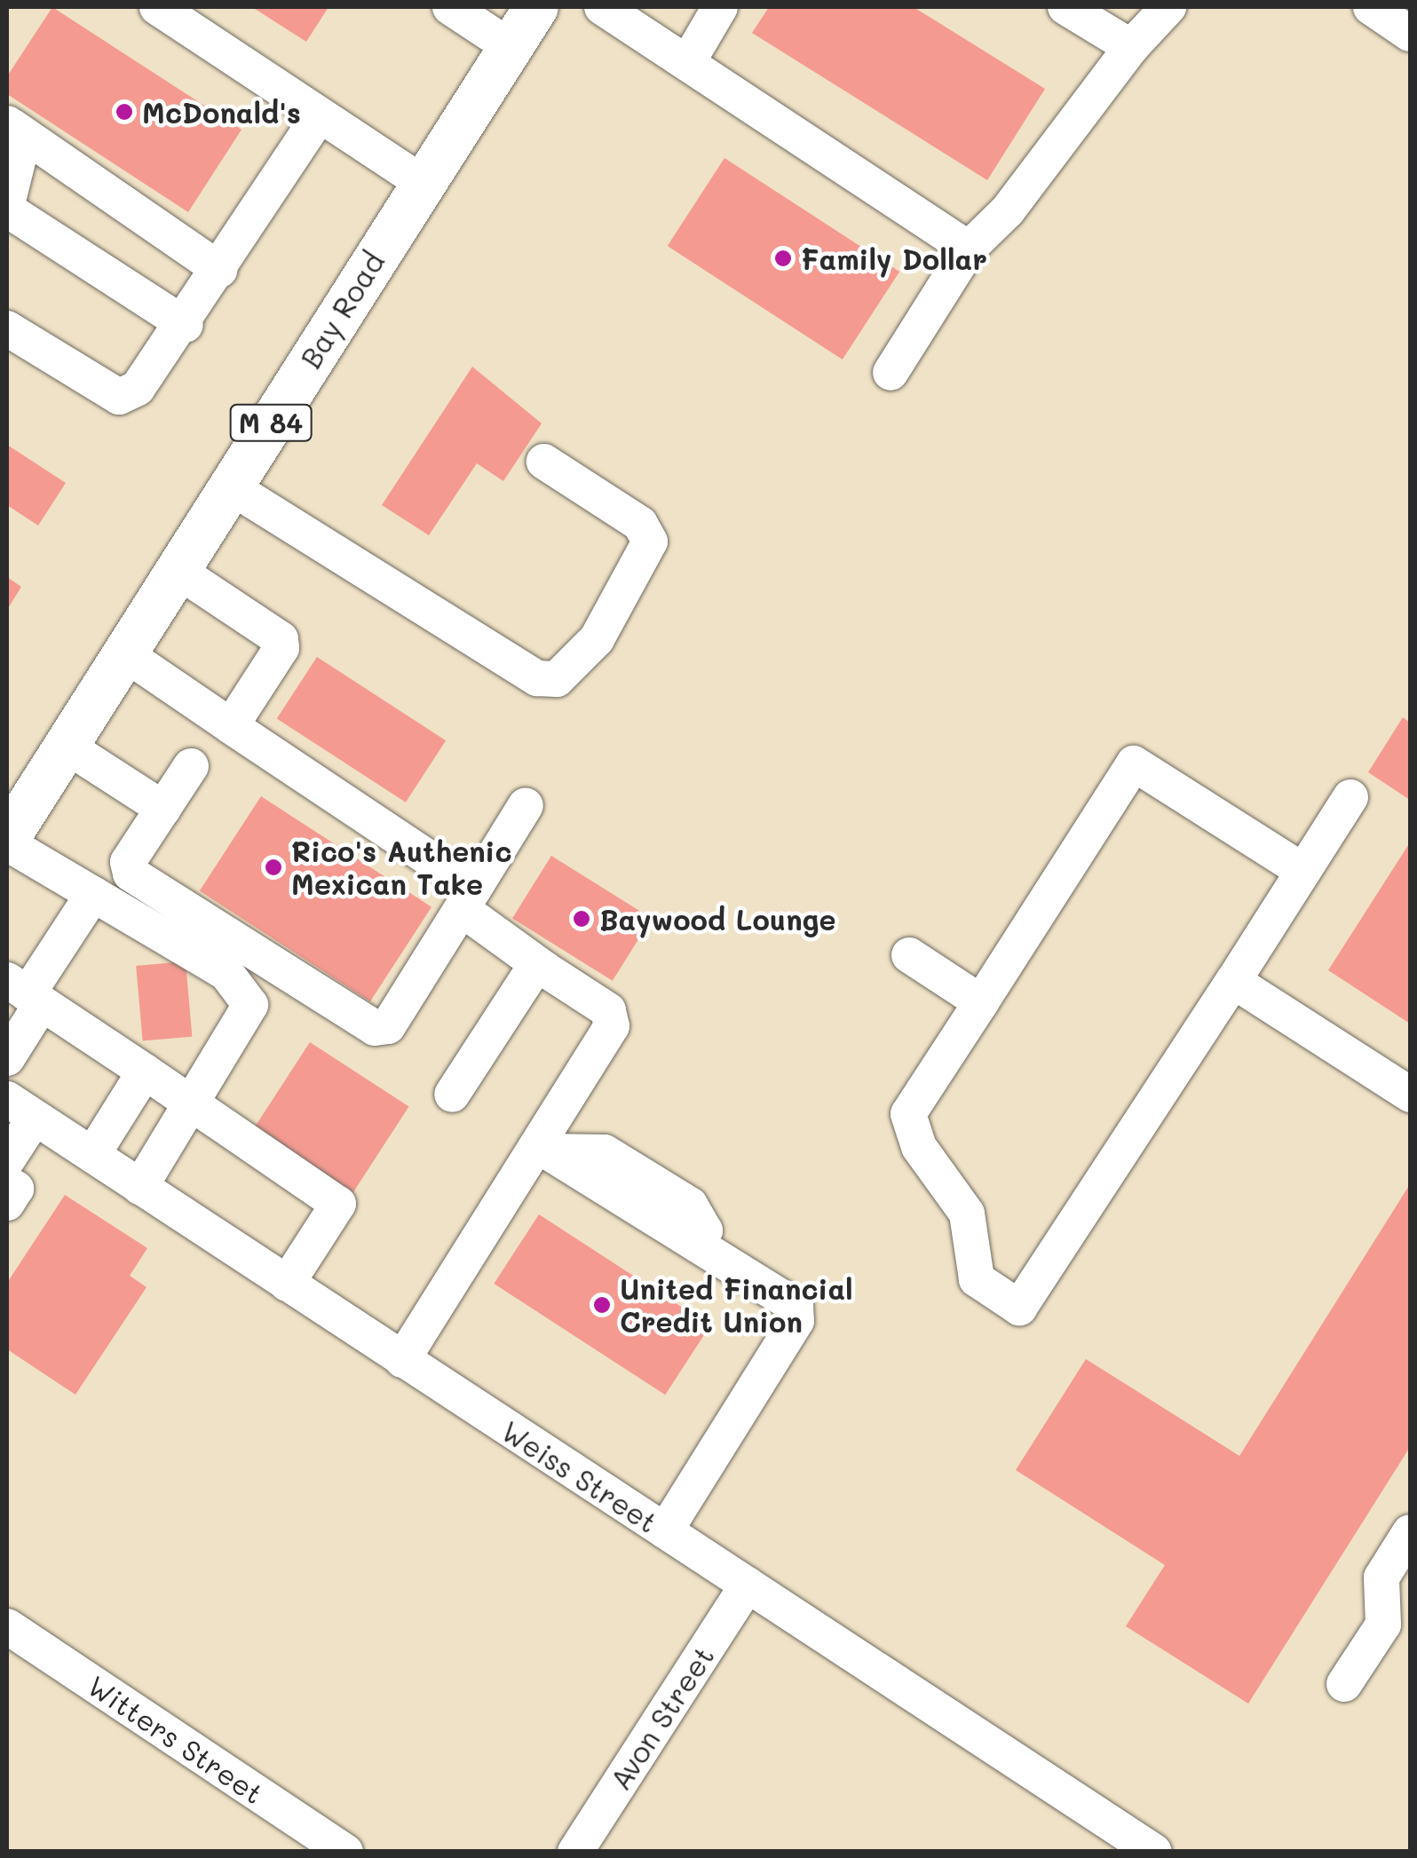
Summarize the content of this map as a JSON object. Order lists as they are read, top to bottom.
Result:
{
  "streets": {
    "main road": ["Bay Road", "M 84"],
    "street": ["Weiss Street", "Avon Street", "Witters Street"]
  },
  "crossings": [
    ["Weiss Street", "Avon Street"]
  ],
  "places": [
    "McDonald's",
    "Family Dollar",
    "Rico's Authenic Mexican Take",
    "Baywood Lounge",
    "United Financial Credit Union"
  ]
}
